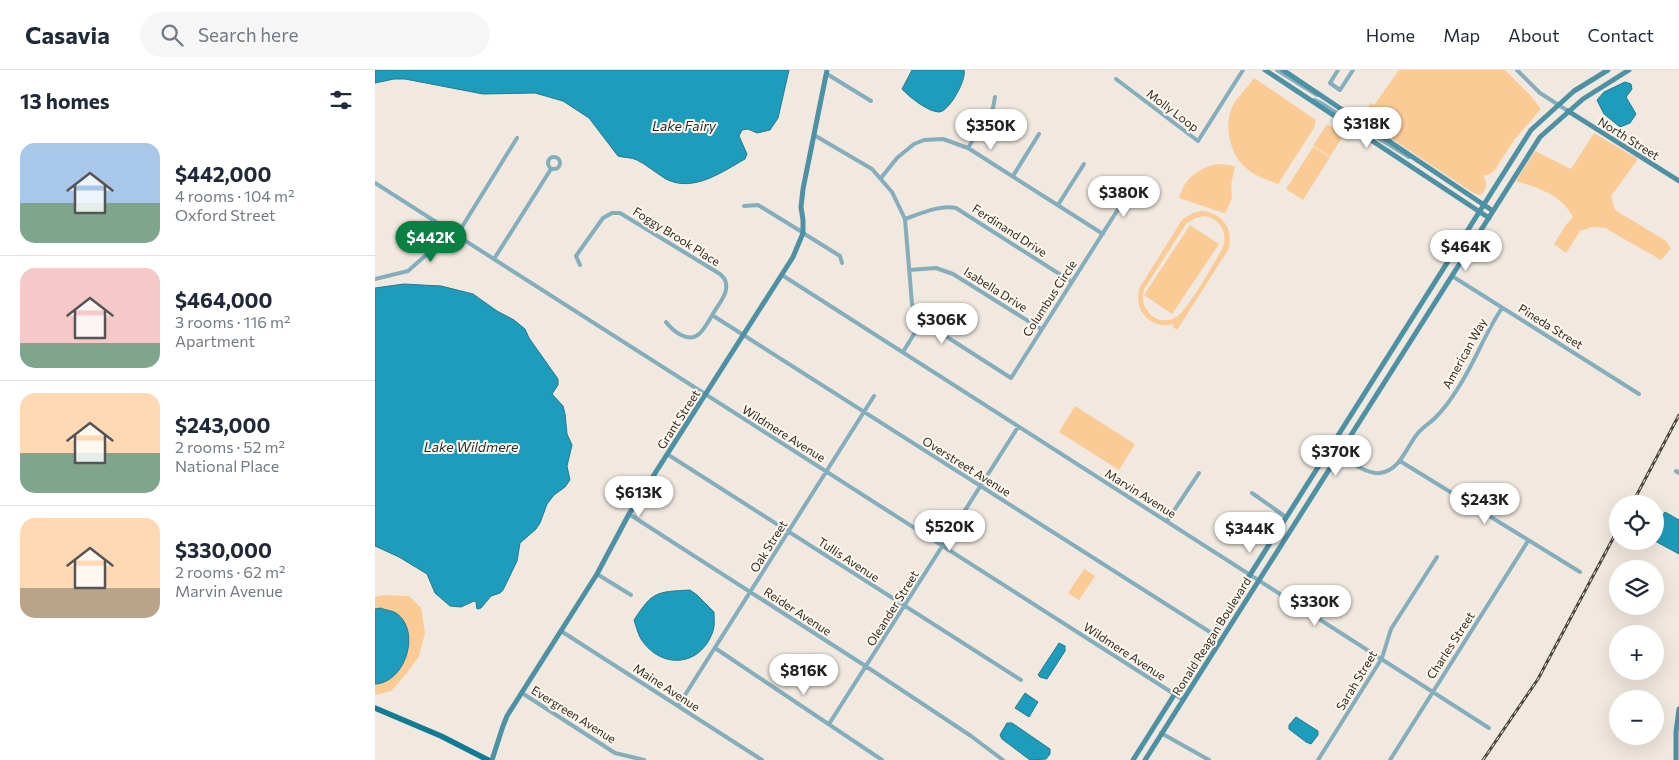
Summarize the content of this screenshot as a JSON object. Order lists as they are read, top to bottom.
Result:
{
  "streets": {
    "main road": ["North Street", "Grant Street", "Ronald Reagan Boulevard"],
    "street": [
      "Molly Loop",
      "Ferdinand Drive",
      "Foggy Brook Place",
      "Isabella Drive",
      "Columbus Circle",
      "Pineda Street",
      "American Way",
      "Wildmere Avenue",
      "Overstreet Avenue",
      "Marvin Avenue",
      "Oak Street",
      "Tullis Avenue",
      "Oleander Street",
      "Reider Avenue",
      "Charles Street",
      "Sarah Street",
      "Maine Avenue",
      "Evergreen Avenue"
    ]
  },
  "crossings": [
    ["North Street", "Ronald Reagan Boulevard"],
    ["Ferdinand Drive", "Columbus Circle"],
    ["Foggy Brook Place", "Overstreet Avenue"],
    ["Isabella Drive", "Columbus Circle"],
    ["Pineda Street", "American Way"],
    ["Pineda Street", "Ronald Reagan Boulevard"],
    ["American Way", "Ronald Reagan Boulevard"],
    ["Grant Street", "Wildmere Avenue"],
    ["Grant Street", "Overstreet Avenue"],
    ["Grant Street", "Marvin Avenue"],
    ["Grant Street", "Tullis Avenue"],
    ["Grant Street", "Reider Avenue"],
    ["Grant Street", "Maine Avenue"],
    ["Grant Street", "Evergreen Avenue"],
    ["Wildmere Avenue", "Oak Street"],
    ["Wildmere Avenue", "Oleander Street"],
    ["Wildmere Avenue", "Ronald Reagan Boulevard"],
    ["Overstreet Avenue", "Oak Street"],
    ["Overstreet Avenue", "Oleander Street"],
    ["Overstreet Avenue", "Ronald Reagan Boulevard"],
    ["Marvin Avenue", "Oleander Street"],
    ["Marvin Avenue", "Ronald Reagan Boulevard"],
    ["Marvin Avenue", "Charles Street"],
    ["Marvin Avenue", "Sarah Street"],
    ["Oak Street", "Tullis Avenue"],
    ["Oak Street", "Reider Avenue"],
    ["Oak Street", "Maine Avenue"],
    ["Tullis Avenue", "Oleander Street"],
    ["Oleander Street", "Reider Avenue"]
  ],
  "water": ["Lake Fairy", "Lake Wildmere"],
  "page": {
    "header": "Casavia",
    "search": "Search here",
    "nav": [
      "Home",
      "Map",
      "About",
      "Contact"
    ],
    "heading": "13 homes",
    "price": [
      "$318K",
      "$350K",
      "$380K",
      "$442K",
      "$464K",
      "$306K",
      "$370K",
      "$613K",
      "$243K",
      "$520K",
      "$344K",
      "$330K",
      "$816K"
    ],
    "list": [
      {
        "name": "$442,000",
        "note": "4 rooms · 104 m² · Oxford Street"
      },
      {
        "name": "$464,000",
        "note": "3 rooms · 116 m² · Apartment"
      },
      {
        "name": "$243,000",
        "note": "2 rooms · 52 m² · National Place"
      },
      {
        "name": "$330,000",
        "note": "2 rooms · 62 m² · Marvin Avenue"
      }
    ],
    "map_buttons": ["+", "−"]
  }
}
